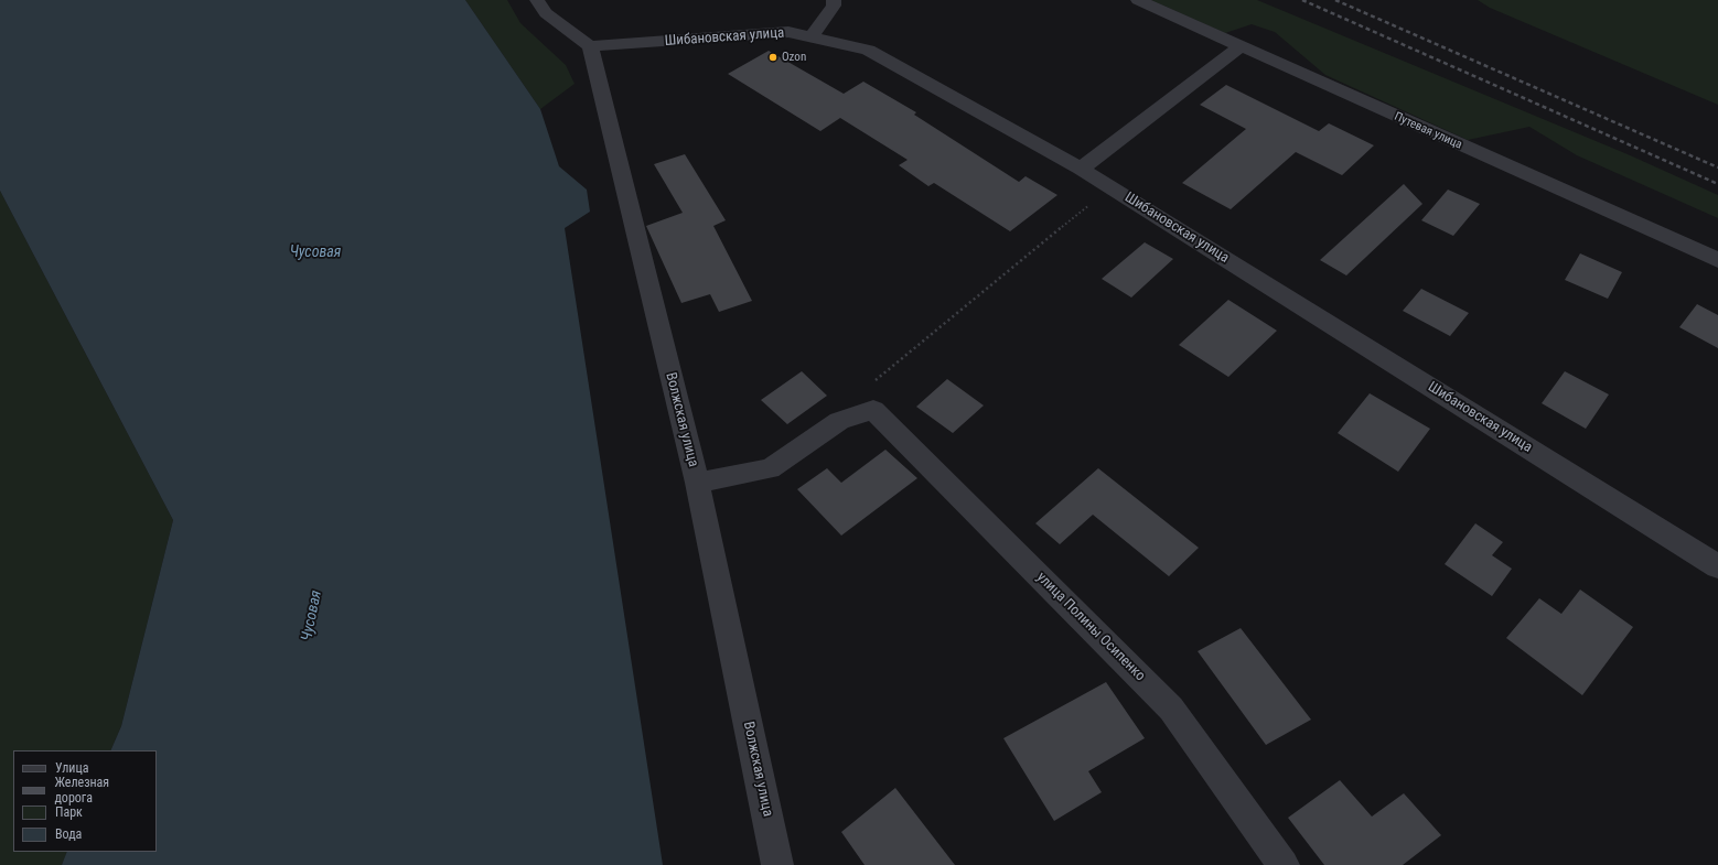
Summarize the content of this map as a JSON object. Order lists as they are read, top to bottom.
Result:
{
  "streets": {
    "street": [
      "Шибановская улица",
      "Путевая улица",
      "Волжская улица",
      "улица Полины Осипенко"
    ]
  },
  "crossings": [
    ["Шибановская улица", "Волжская улица"]
  ],
  "water": ["Чусовая"],
  "places": ["Ozon"],
  "legend": [
    "Улица",
    "Железная дорога",
    "Парк",
    "Вода"
  ]
}
